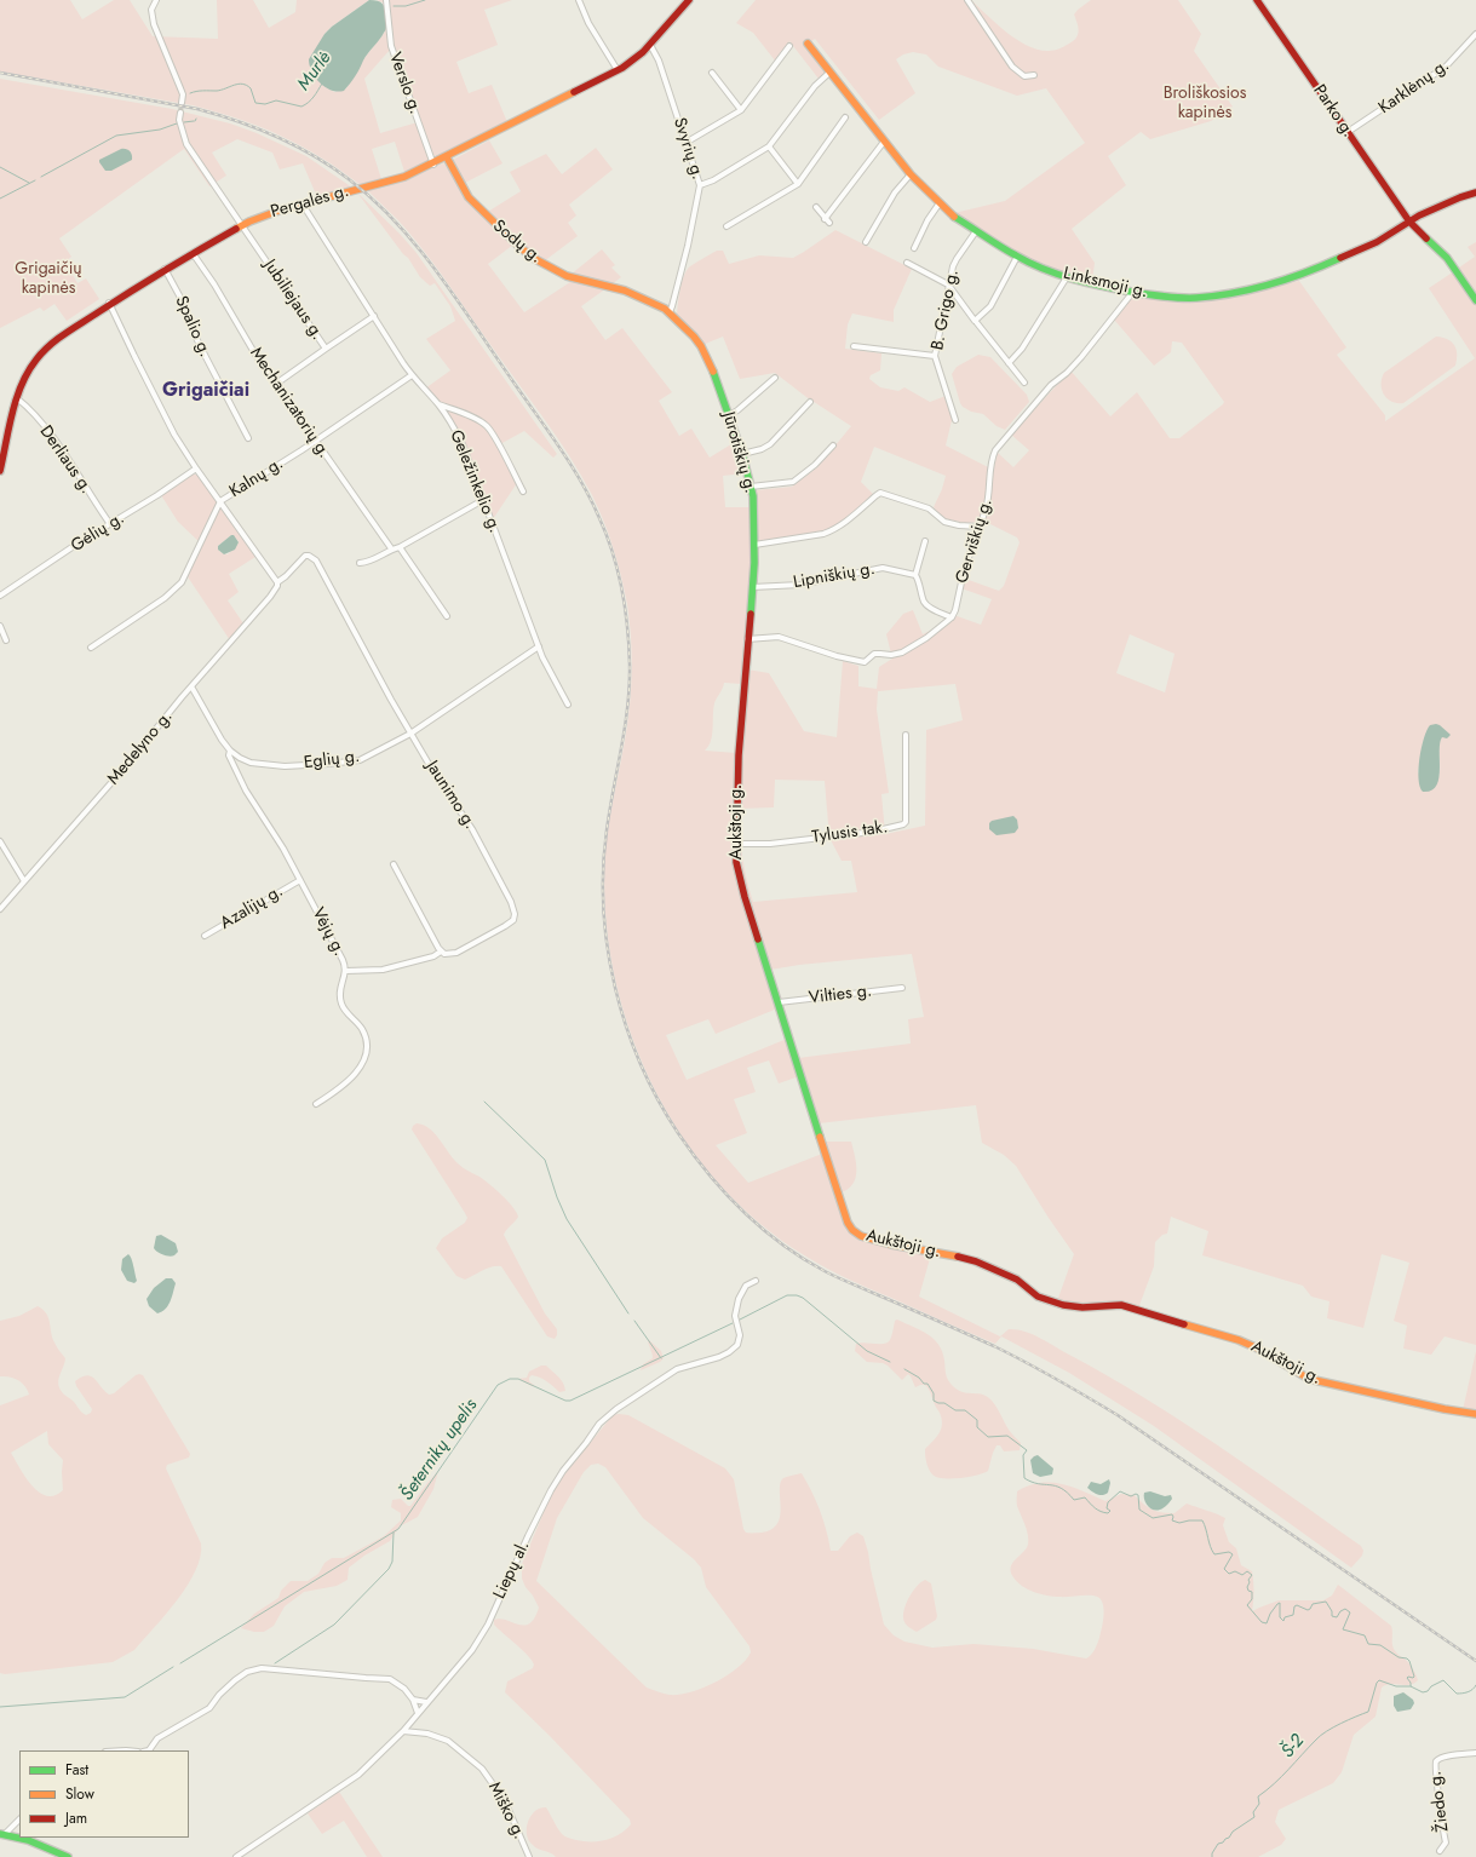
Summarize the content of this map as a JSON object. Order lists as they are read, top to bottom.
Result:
{
  "streets": {
    "street": [
      "Verslo g.",
      "Karklėnų g.",
      "Parko g.",
      "Svyrių g.",
      "Pergalės g.",
      "Sodų g.",
      "Linksmoji g.",
      "Jubiliejaus g.",
      "B. Grigo g.",
      "Spalio g.",
      "Mechanizatorių g.",
      "Jūrotiškių g.",
      "Derliaus g.",
      "Kalnų g.",
      "Geležinkelio g.",
      "Gėlių g.",
      "Gerviškių g.",
      "Lipniškių g.",
      "Medelyno g.",
      "Eglių g.",
      "Jaunimo g.",
      "Aukštoji g.",
      "Tylusis tak.",
      "Azalijų g.",
      "Vėjų g.",
      "Vilties g.",
      "Liepų al.",
      "Žiedo g.",
      "Miško g."
    ]
  },
  "crossings": [
    ["Verslo g.", "Pergalės g."],
    ["Karklėnų g.", "Parko g."],
    ["Parko g.", "Linksmoji g."],
    ["Svyrių g.", "Pergalės g."],
    ["Svyrių g.", "Sodų g."],
    ["Svyrių g.", "Jūrotiškių g."],
    ["Pergalės g.", "Sodų g."],
    ["Pergalės g.", "Jubiliejaus g."],
    ["Pergalės g.", "Spalio g."],
    ["Pergalės g.", "Mechanizatorių g."],
    ["Pergalės g.", "Derliaus g."],
    ["Pergalės g.", "Geležinkelio g."],
    ["Sodų g.", "Jūrotiškių g."],
    ["Linksmoji g.", "B. Grigo g."],
    ["Linksmoji g.", "Gerviškių g."],
    ["Jubiliejaus g.", "Mechanizatorių g."],
    ["Mechanizatorių g.", "Kalnų g."],
    ["Jūrotiškių g.", "Lipniškių g."],
    ["Jūrotiškių g.", "Aukštoji g."],
    ["Derliaus g.", "Gėlių g."],
    ["Kalnų g.", "Geležinkelio g."],
    ["Geležinkelio g.", "Eglių g."],
    ["Medelyno g.", "Eglių g."],
    ["Medelyno g.", "Jaunimo g."],
    ["Eglių g.", "Jaunimo g."],
    ["Eglių g.", "Vėjų g."],
    ["Aukštoji g.", "Tylusis tak."],
    ["Aukštoji g.", "Vilties g."],
    ["Azalijų g.", "Vėjų g."],
    ["Liepų al.", "Miško g."]
  ],
  "districts": ["Grigaičiai"],
  "water": ["Murlė", "Šeternikų upelis", "Š-2"],
  "parks": ["Broliškosios kapinės", "Grigaičių kapinės"],
  "legend": ["Fast", "Slow", "Jam"]
}
